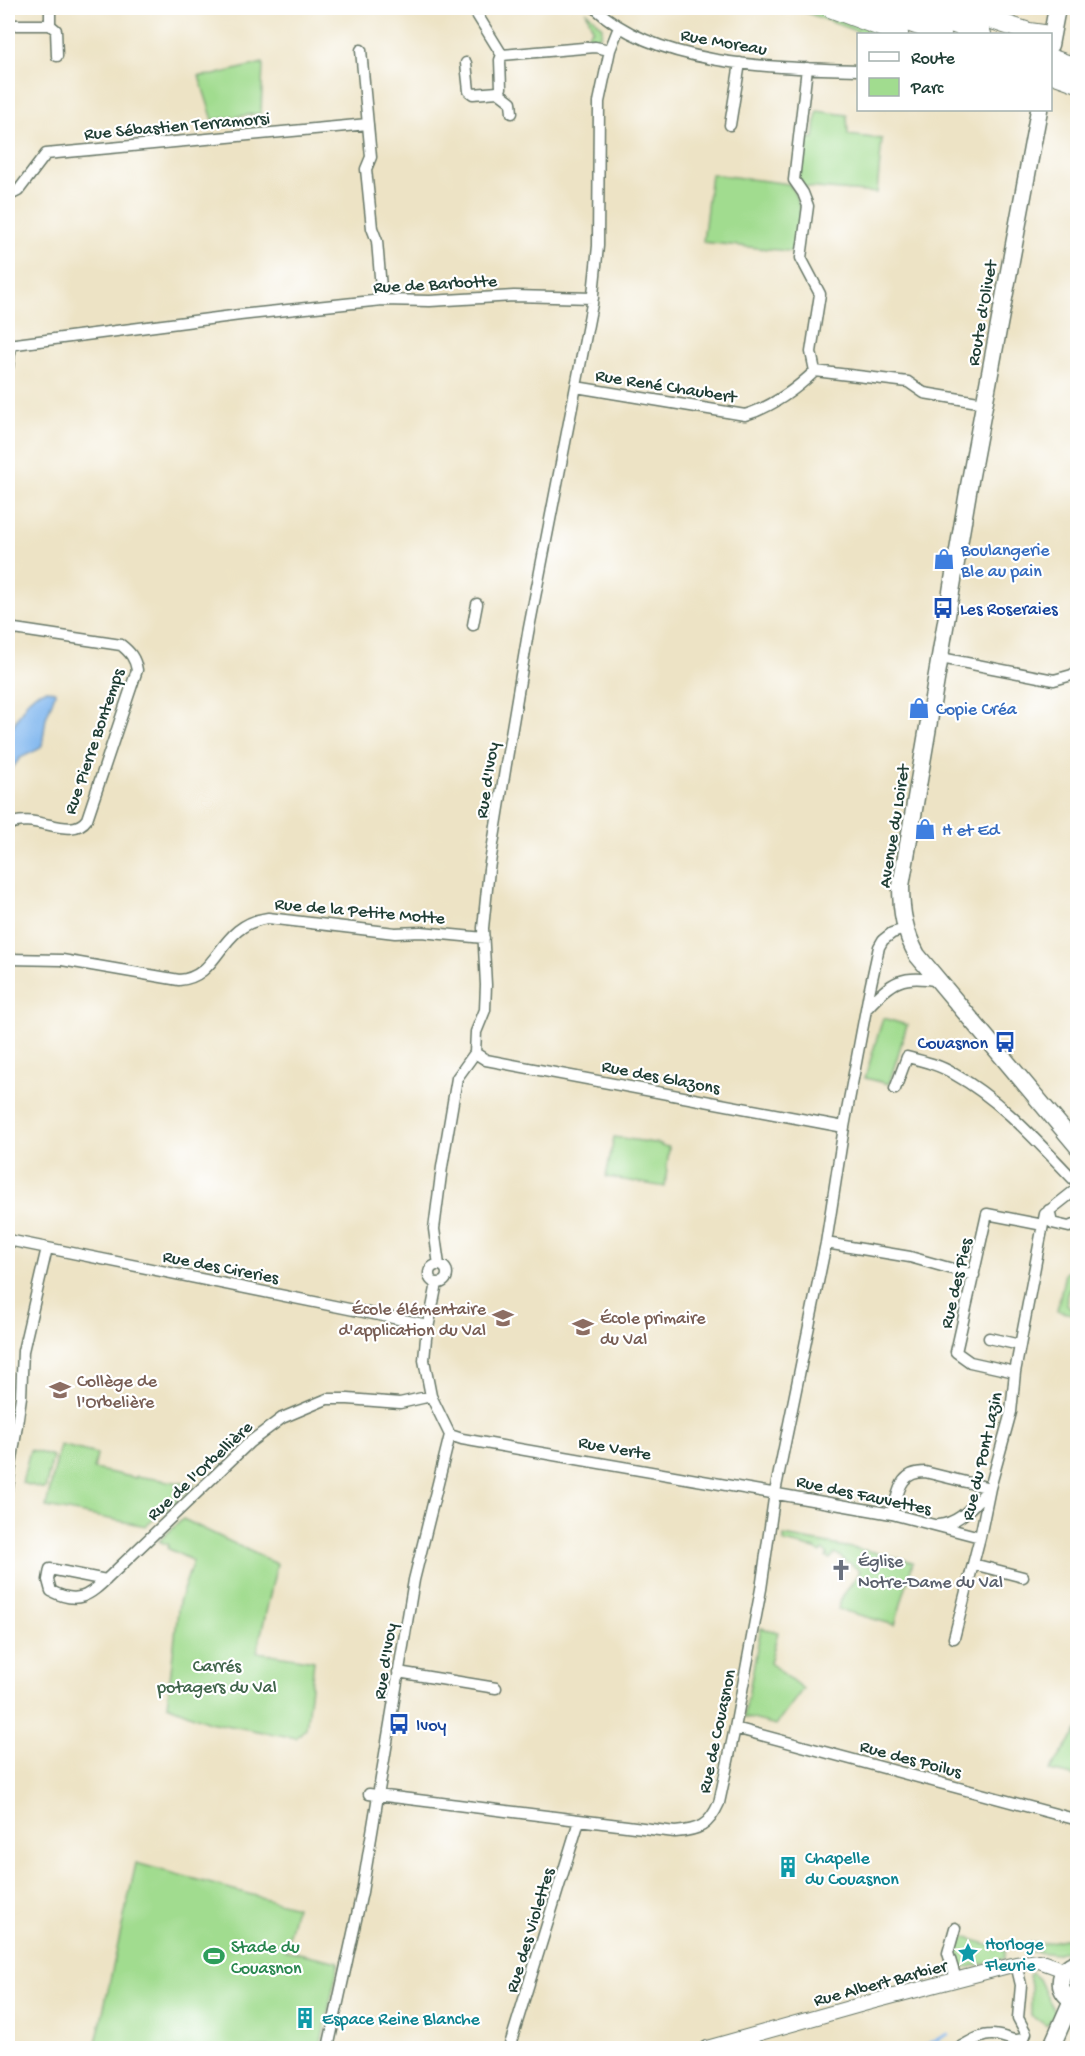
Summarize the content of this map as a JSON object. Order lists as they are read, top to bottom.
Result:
{
  "streets": {
    "main road": ["Route d'Olivet", "Avenue du Loiret"],
    "street": [
      "Rue Moreau",
      "Rue Sébastien Terramorsi",
      "Rue de Barbotte",
      "Rue René Chaubert",
      "Rue Pierre Bontemps",
      "Rue d'Ivoy",
      "Rue de la Petite Motte",
      "Rue des Glazons",
      "Rue des Cireries",
      "Rue des Pies",
      "Rue Verte",
      "Rue du Pont Lazin",
      "Rue de l'Orbellière",
      "Rue des Fauvettes",
      "Rue de Couasnon",
      "Rue des Poilus",
      "Rue des Violettes",
      "Rue Albert Barbier"
    ]
  },
  "crossings": [
    ["Rue de Barbotte", "Rue d'Ivoy"],
    ["Route d'Olivet", "Avenue du Loiret"],
    ["Rue René Chaubert", "Rue d'Ivoy"],
    ["Rue d'Ivoy", "Rue de la Petite Motte"],
    ["Rue d'Ivoy", "Rue des Glazons"],
    ["Rue d'Ivoy", "Rue des Cireries"],
    ["Rue d'Ivoy", "Rue Verte"],
    ["Rue d'Ivoy", "Rue de Couasnon"],
    ["Rue des Glazons", "Rue de Couasnon"],
    ["Rue des Pies", "Rue du Pont Lazin"],
    ["Rue Verte", "Rue des Fauvettes"],
    ["Rue Verte", "Rue de Couasnon"],
    ["Rue du Pont Lazin", "Rue des Fauvettes"],
    ["Rue des Fauvettes", "Rue de Couasnon"],
    ["Rue de Couasnon", "Rue des Poilus"],
    ["Rue de Couasnon", "Rue des Violettes"]
  ],
  "parks": ["Carrés potagers du Val"],
  "places": {
    "shop": ["Boulangerie Ble au pain", "Copie Créa", "H et Ed"],
    "bus stop": ["Les Roseraies", "Couasnon", "Ivoy"],
    "school or university": ["École élémentaire d'application du Val", "École primaire du Val", "Collège de l'Orbelière"],
    "church": ["Église Notre-Dame du Val"],
    "building": ["Chapelle du Couasnon", "Espace Reine Blanche"],
    "place": ["Horloge Fleurie"],
    "sports": ["Stade du Couasnon"]
  },
  "legend": ["Route", "Parc"]
}
